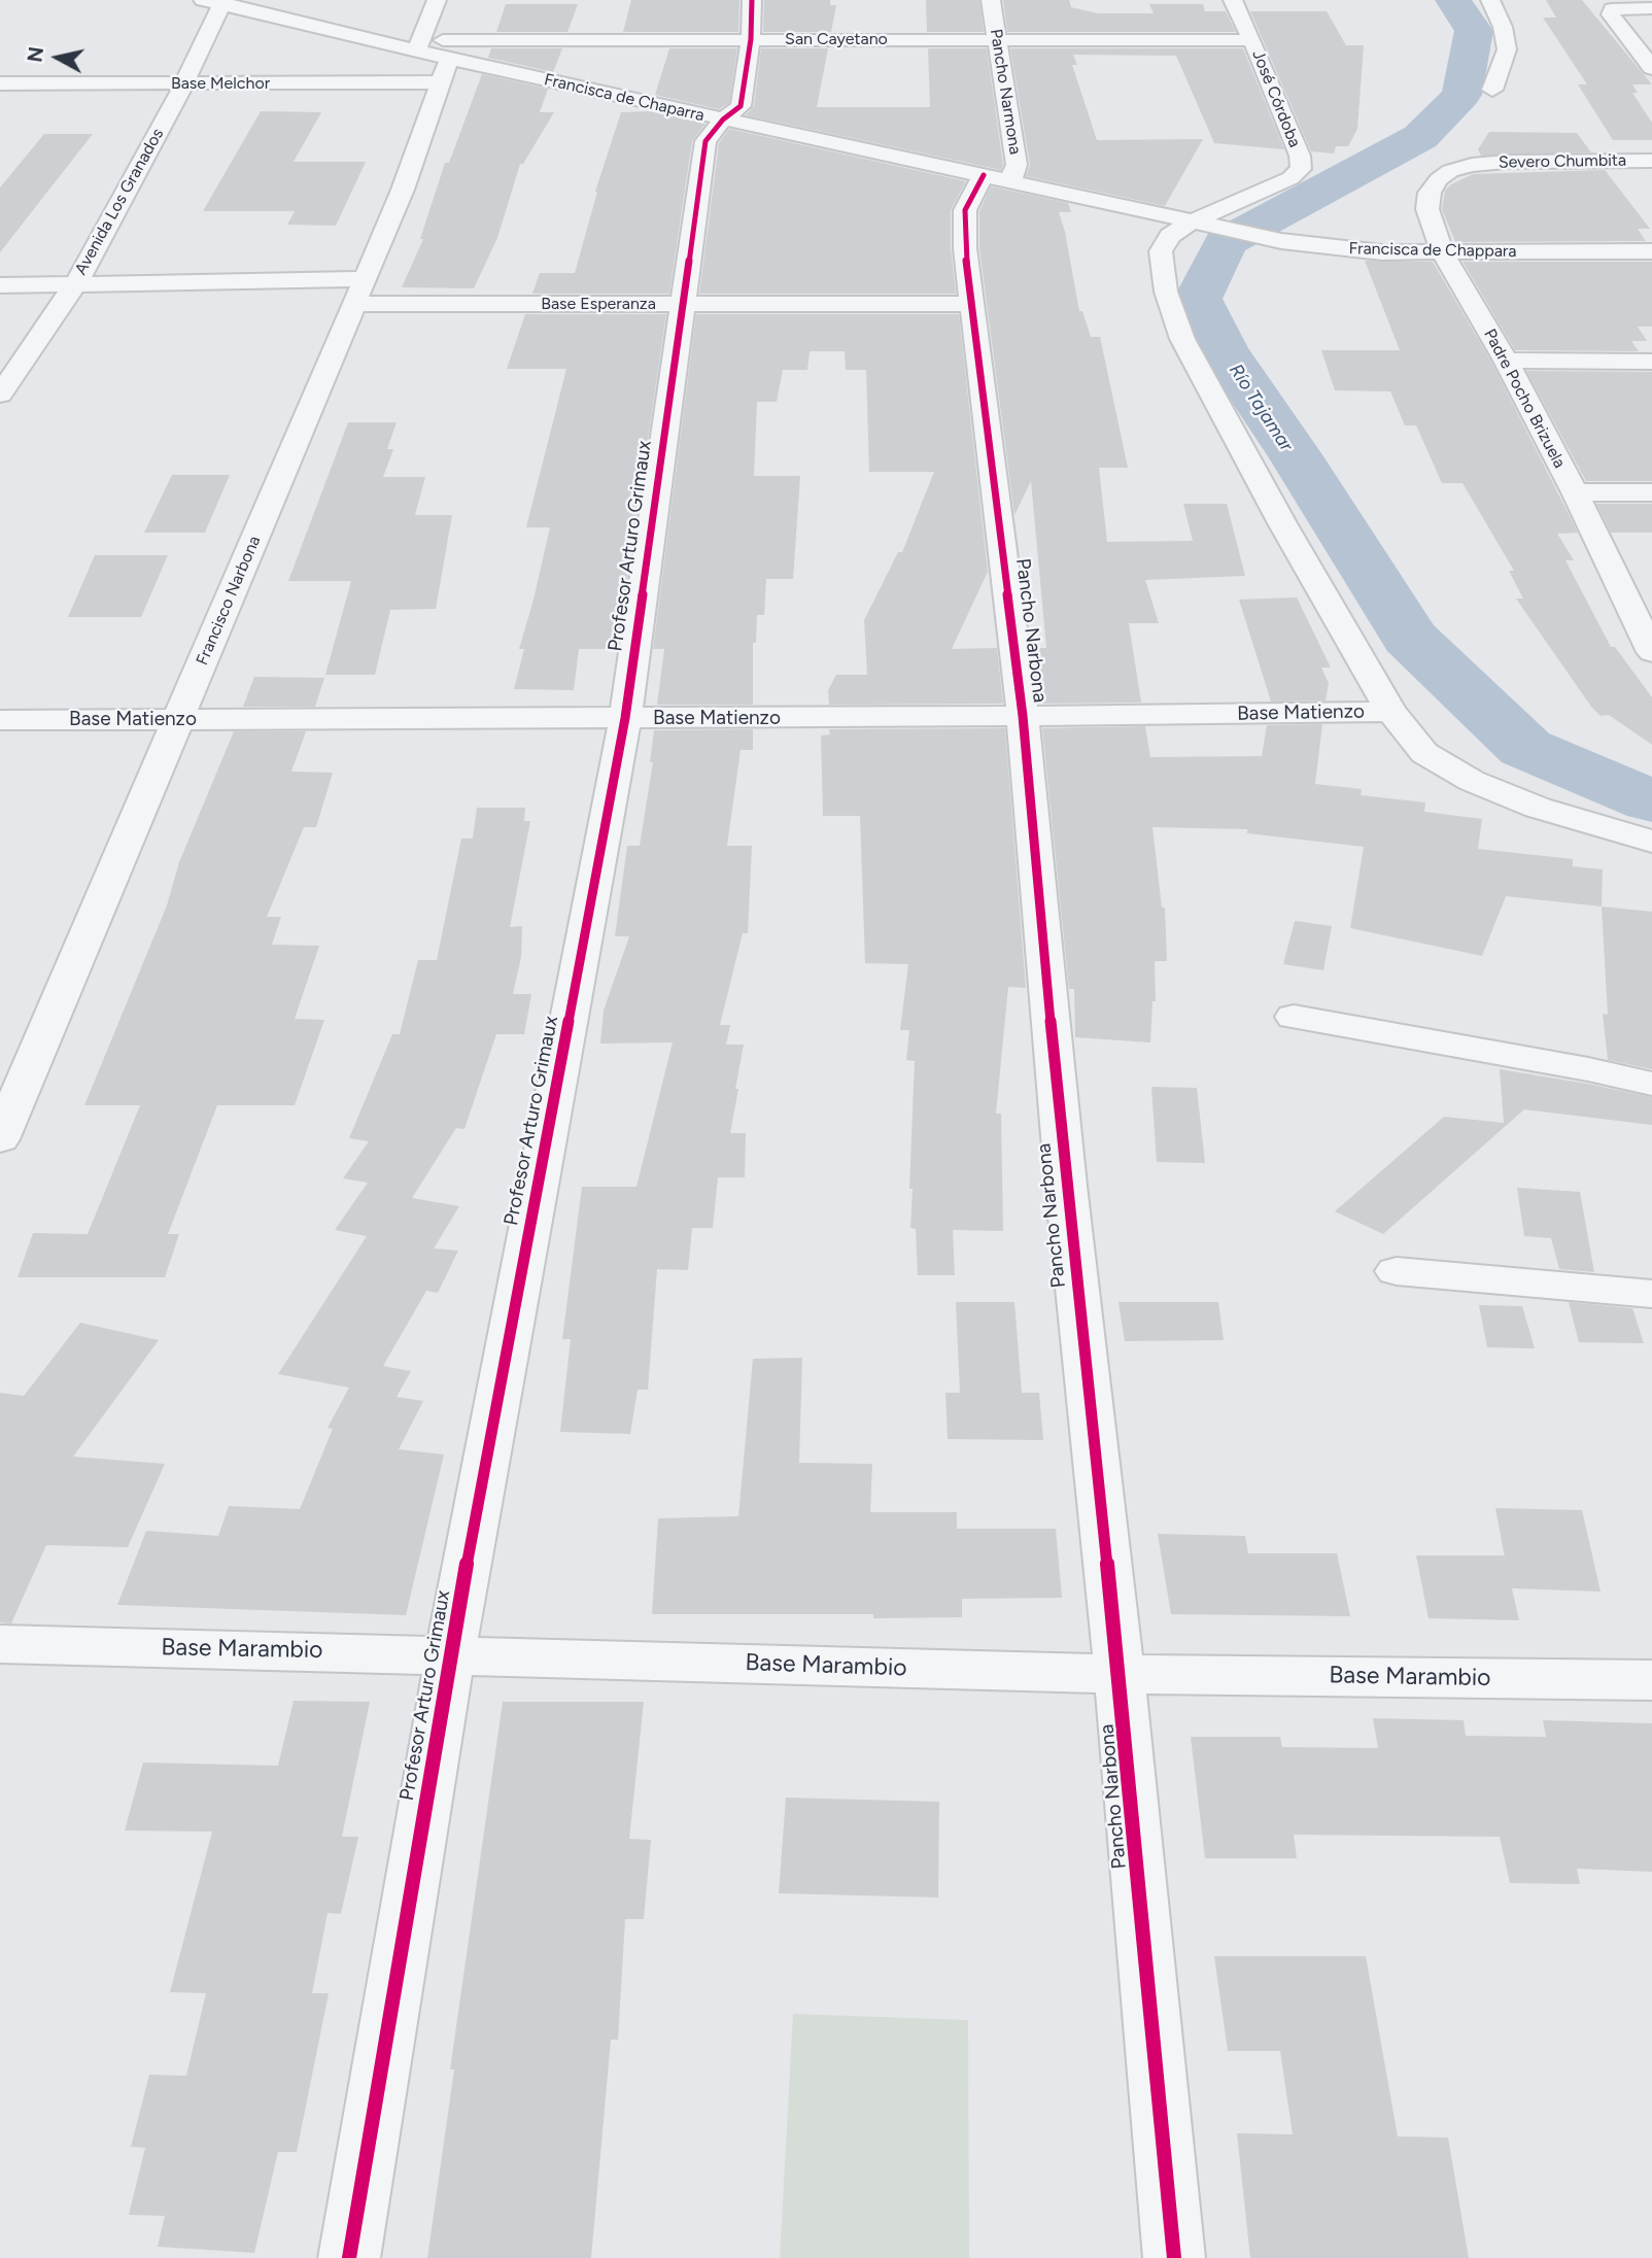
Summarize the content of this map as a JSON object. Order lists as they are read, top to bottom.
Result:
{
  "streets": {
    "street": [
      "San Cayetano",
      "Base Melchor",
      "Pancho Narmona",
      "Francisca de Chaparra",
      "José Córdoba",
      "Severo Chumbita",
      "Avenida Los Granados",
      "Francisca de Chappara",
      "Base Esperanza",
      "Padre Pocho Brizuela",
      "Profesor Arturo Grimaux",
      "Francisco Narbona",
      "Pancho Narbona",
      "Base Matienzo",
      "Base Marambio"
    ]
  },
  "crossings": [
    ["San Cayetano", "Pancho Narmona"],
    ["San Cayetano", "Francisca de Chaparra"],
    ["San Cayetano", "José Córdoba"],
    ["San Cayetano", "Profesor Arturo Grimaux"],
    ["Base Melchor", "Francisca de Chaparra"],
    ["Base Melchor", "Avenida Los Granados"],
    ["Base Melchor", "Francisco Narbona"],
    ["Pancho Narmona", "Francisca de Chaparra"],
    ["Pancho Narmona", "Pancho Narbona"],
    ["Francisca de Chaparra", "José Córdoba"],
    ["Francisca de Chaparra", "Avenida Los Granados"],
    ["Francisca de Chaparra", "Francisca de Chappara"],
    ["Francisca de Chaparra", "Profesor Arturo Grimaux"],
    ["Francisca de Chaparra", "Francisco Narbona"],
    ["Francisca de Chaparra", "Pancho Narbona"],
    ["José Córdoba", "Francisca de Chappara"],
    ["Severo Chumbita", "Padre Pocho Brizuela"],
    ["Avenida Los Granados", "Base Esperanza"],
    ["Francisca de Chappara", "Padre Pocho Brizuela"],
    ["Base Esperanza", "Profesor Arturo Grimaux"],
    ["Base Esperanza", "Francisco Narbona"],
    ["Base Esperanza", "Pancho Narbona"],
    ["Profesor Arturo Grimaux", "Base Matienzo"],
    ["Profesor Arturo Grimaux", "Base Marambio"],
    ["Francisco Narbona", "Base Matienzo"],
    ["Pancho Narbona", "Base Matienzo"],
    ["Pancho Narbona", "Base Marambio"]
  ],
  "water": ["Río Tajamar"],
  "north": "left"
}
